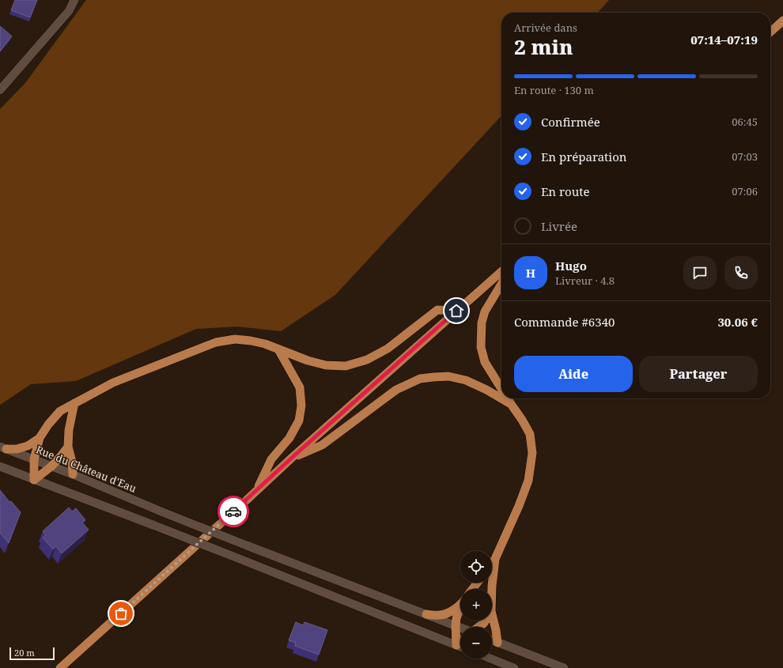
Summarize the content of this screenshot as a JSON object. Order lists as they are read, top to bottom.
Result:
{
  "streets": {
    "main road": ["Rue du Château d'Eau"]
  },
  "scale_bar": "20 m",
  "page": {
    "heading": ["2 min", "Arrivée dans", "07:14–07:19"],
    "panel": [
      "Hugo",
      "Livreur · 4.8",
      "Commande #6340",
      "30.06 €"
    ],
    "bar": "En route · 130 m",
    "list": [
      ["Confirmée", "06:45"],
      ["En préparation", "07:03"],
      ["En route", "07:06"],
      "Livrée"
    ],
    "round": "H",
    "buttons": ["Aide", "Partager"],
    "map_buttons": ["+", "−"],
    "scale": "20 m"
  }
}
